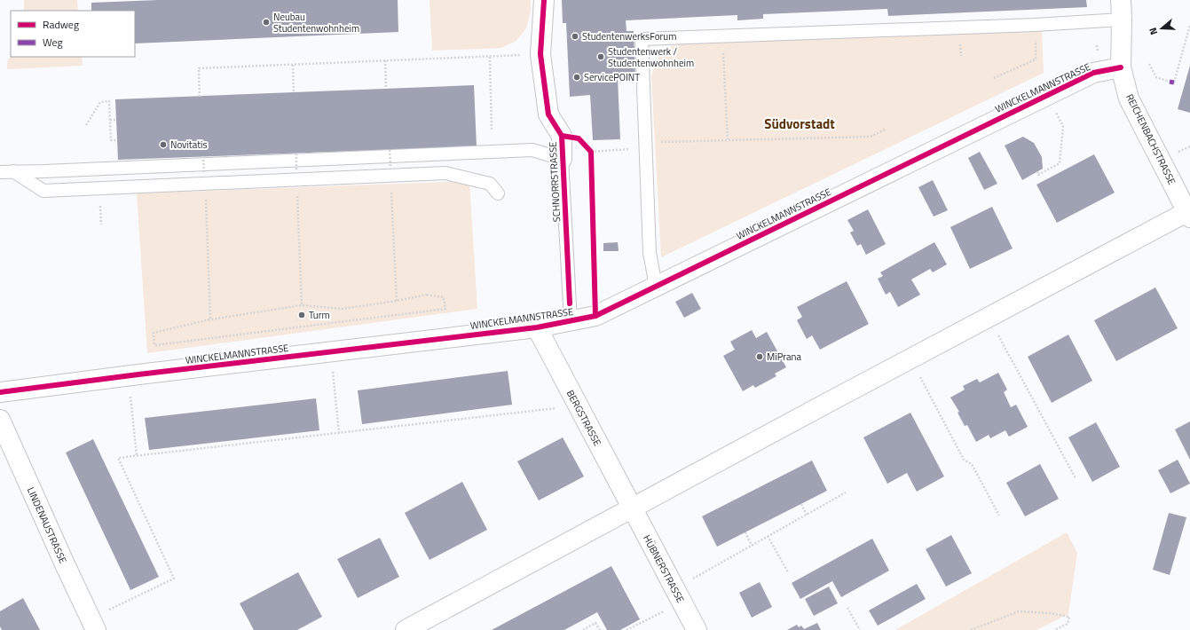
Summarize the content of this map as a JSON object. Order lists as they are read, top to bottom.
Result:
{
  "streets": {
    "street": [
      "WINCKELMANNSTRASSE",
      "REICHENBACHSTRASSE",
      "SCHNORRSTRASSE",
      "BERGSTRASSE",
      "LINDENAUSTRASSE",
      "HÜBNERSTRASSE"
    ]
  },
  "crossings": [
    ["WINCKELMANNSTRASSE", "REICHENBACHSTRASSE"],
    ["WINCKELMANNSTRASSE", "SCHNORRSTRASSE"],
    ["WINCKELMANNSTRASSE", "BERGSTRASSE"],
    ["BERGSTRASSE", "HÜBNERSTRASSE"]
  ],
  "districts": ["Südvorstadt"],
  "places": [
    "Neubau Studentenwohnheim",
    "StudentenwerksForum",
    "Studentenwerk / Studentenwohnheim",
    "ServicePOINT",
    "Novitatis",
    "Turm",
    "MiPrana"
  ],
  "legend": ["Radweg", "Weg"],
  "north": "left"
}
